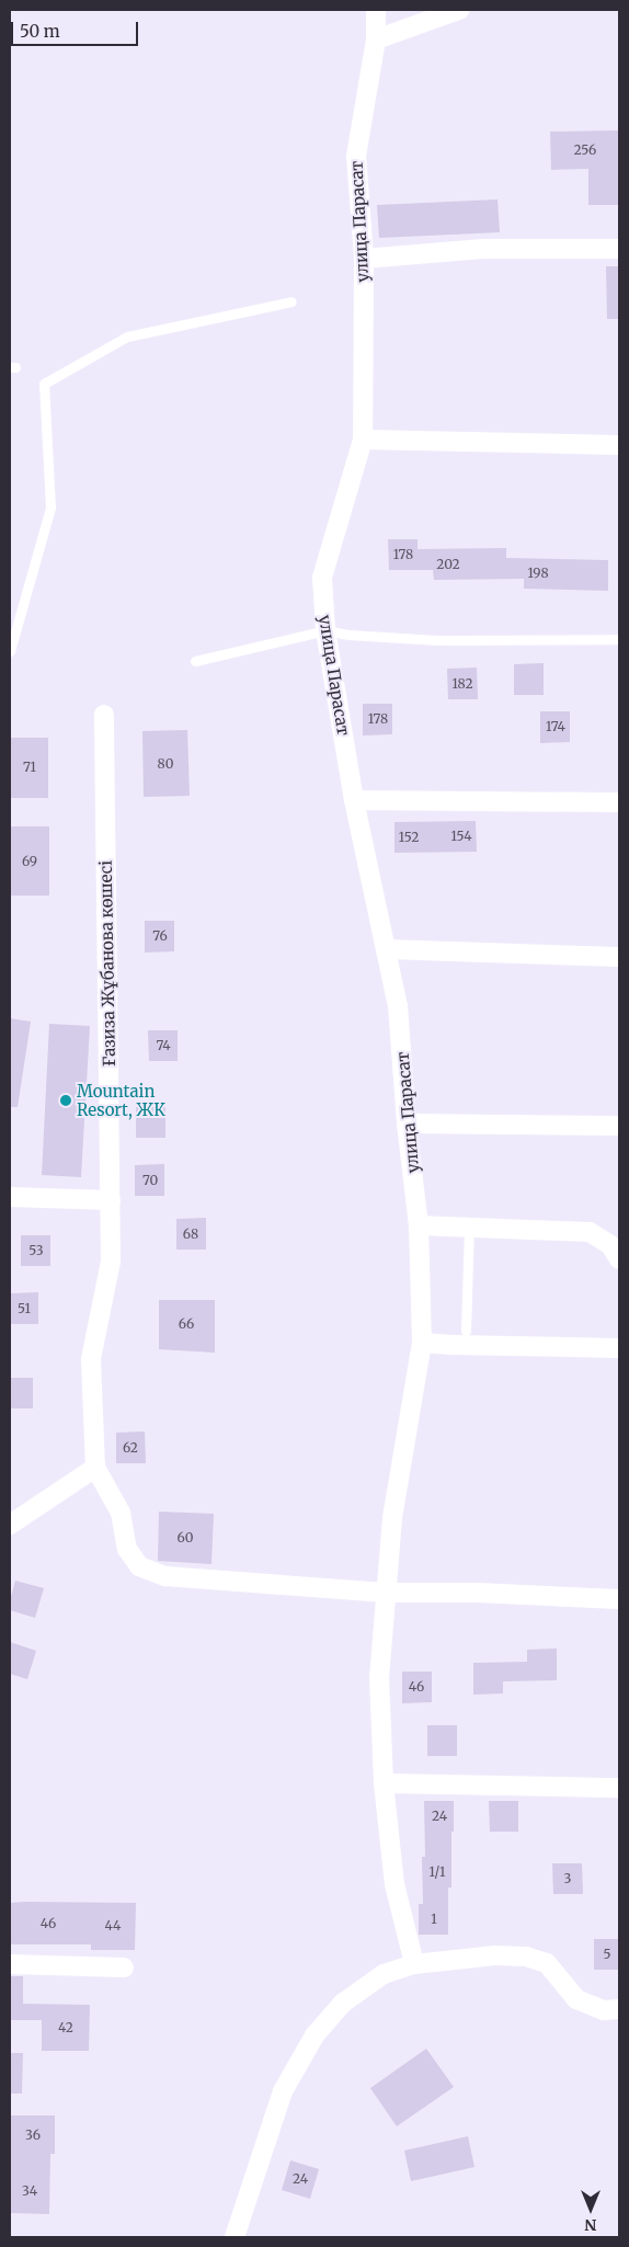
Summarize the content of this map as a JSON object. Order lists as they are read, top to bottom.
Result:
{
  "streets": {
    "street": ["улица Парасат", "Ғазиза Жұбанова көшесі"]
  },
  "places": ["Mountain Resort, ЖК"],
  "house_numbers": [
    "256",
    "178",
    "202",
    "198",
    "182",
    "178",
    "174",
    "80",
    "71",
    "154",
    "152",
    "69",
    "76",
    "74",
    "70",
    "68",
    "53",
    "51",
    "66",
    "62",
    "60",
    "46",
    "24",
    "1/1",
    "3",
    "1",
    "46",
    "44",
    "5",
    "42",
    "36",
    "24",
    "34"
  ],
  "scale_bar": "50 m",
  "north": "bottom"
}
